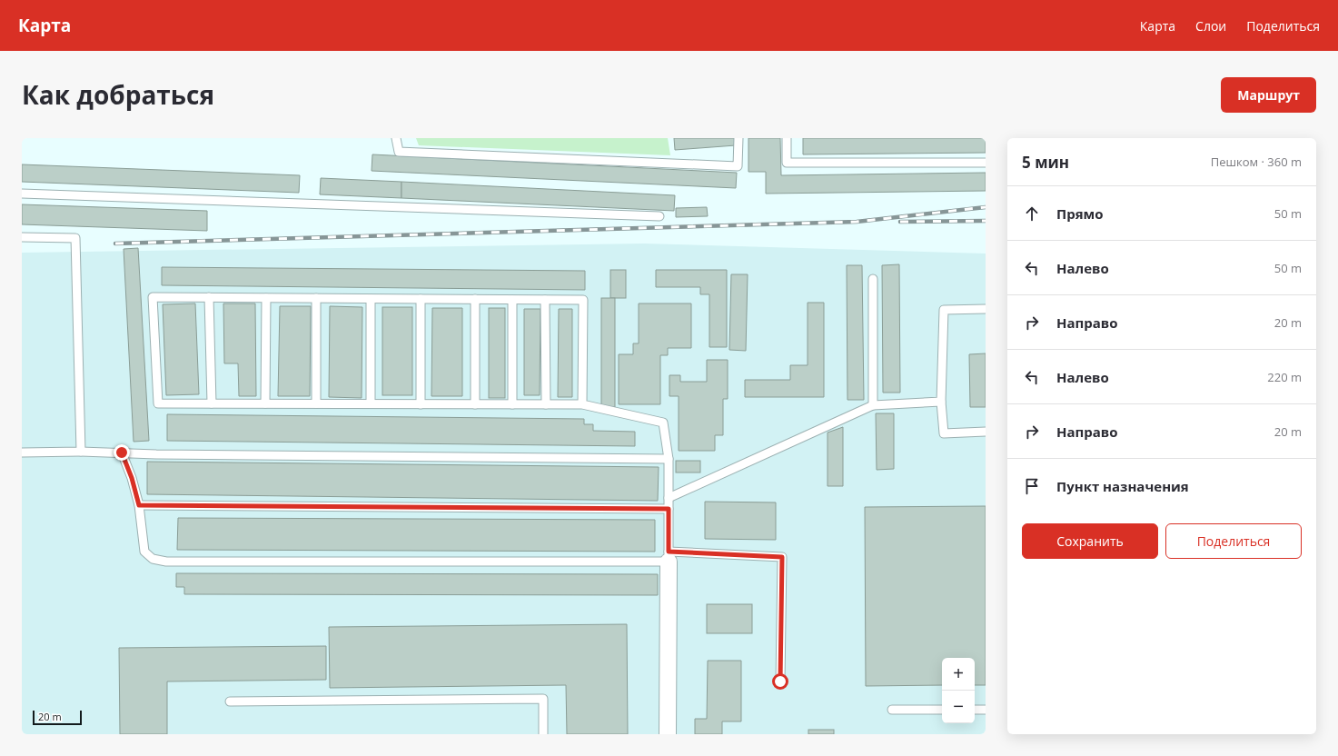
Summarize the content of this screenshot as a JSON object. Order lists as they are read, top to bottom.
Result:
{
  "scale_bar": "20 m",
  "page": {
    "header": "Карта",
    "nav": ["Карта", "Слои", "Поделиться"],
    "title": "Как добраться",
    "buttons": [
      "Маршрут",
      ["Сохранить", "Поделиться"]
    ],
    "heading": ["5 мин", "Пешком · 360 m"],
    "list": [
      ["Прямо", "50 m"],
      ["Налево", "50 m"],
      ["Направо", "20 m"],
      ["Налево", "220 m"],
      ["Направо", "20 m"],
      "Пункт назначения"
    ],
    "map_buttons": ["+", "−"],
    "scale": "20 m"
  }
}
